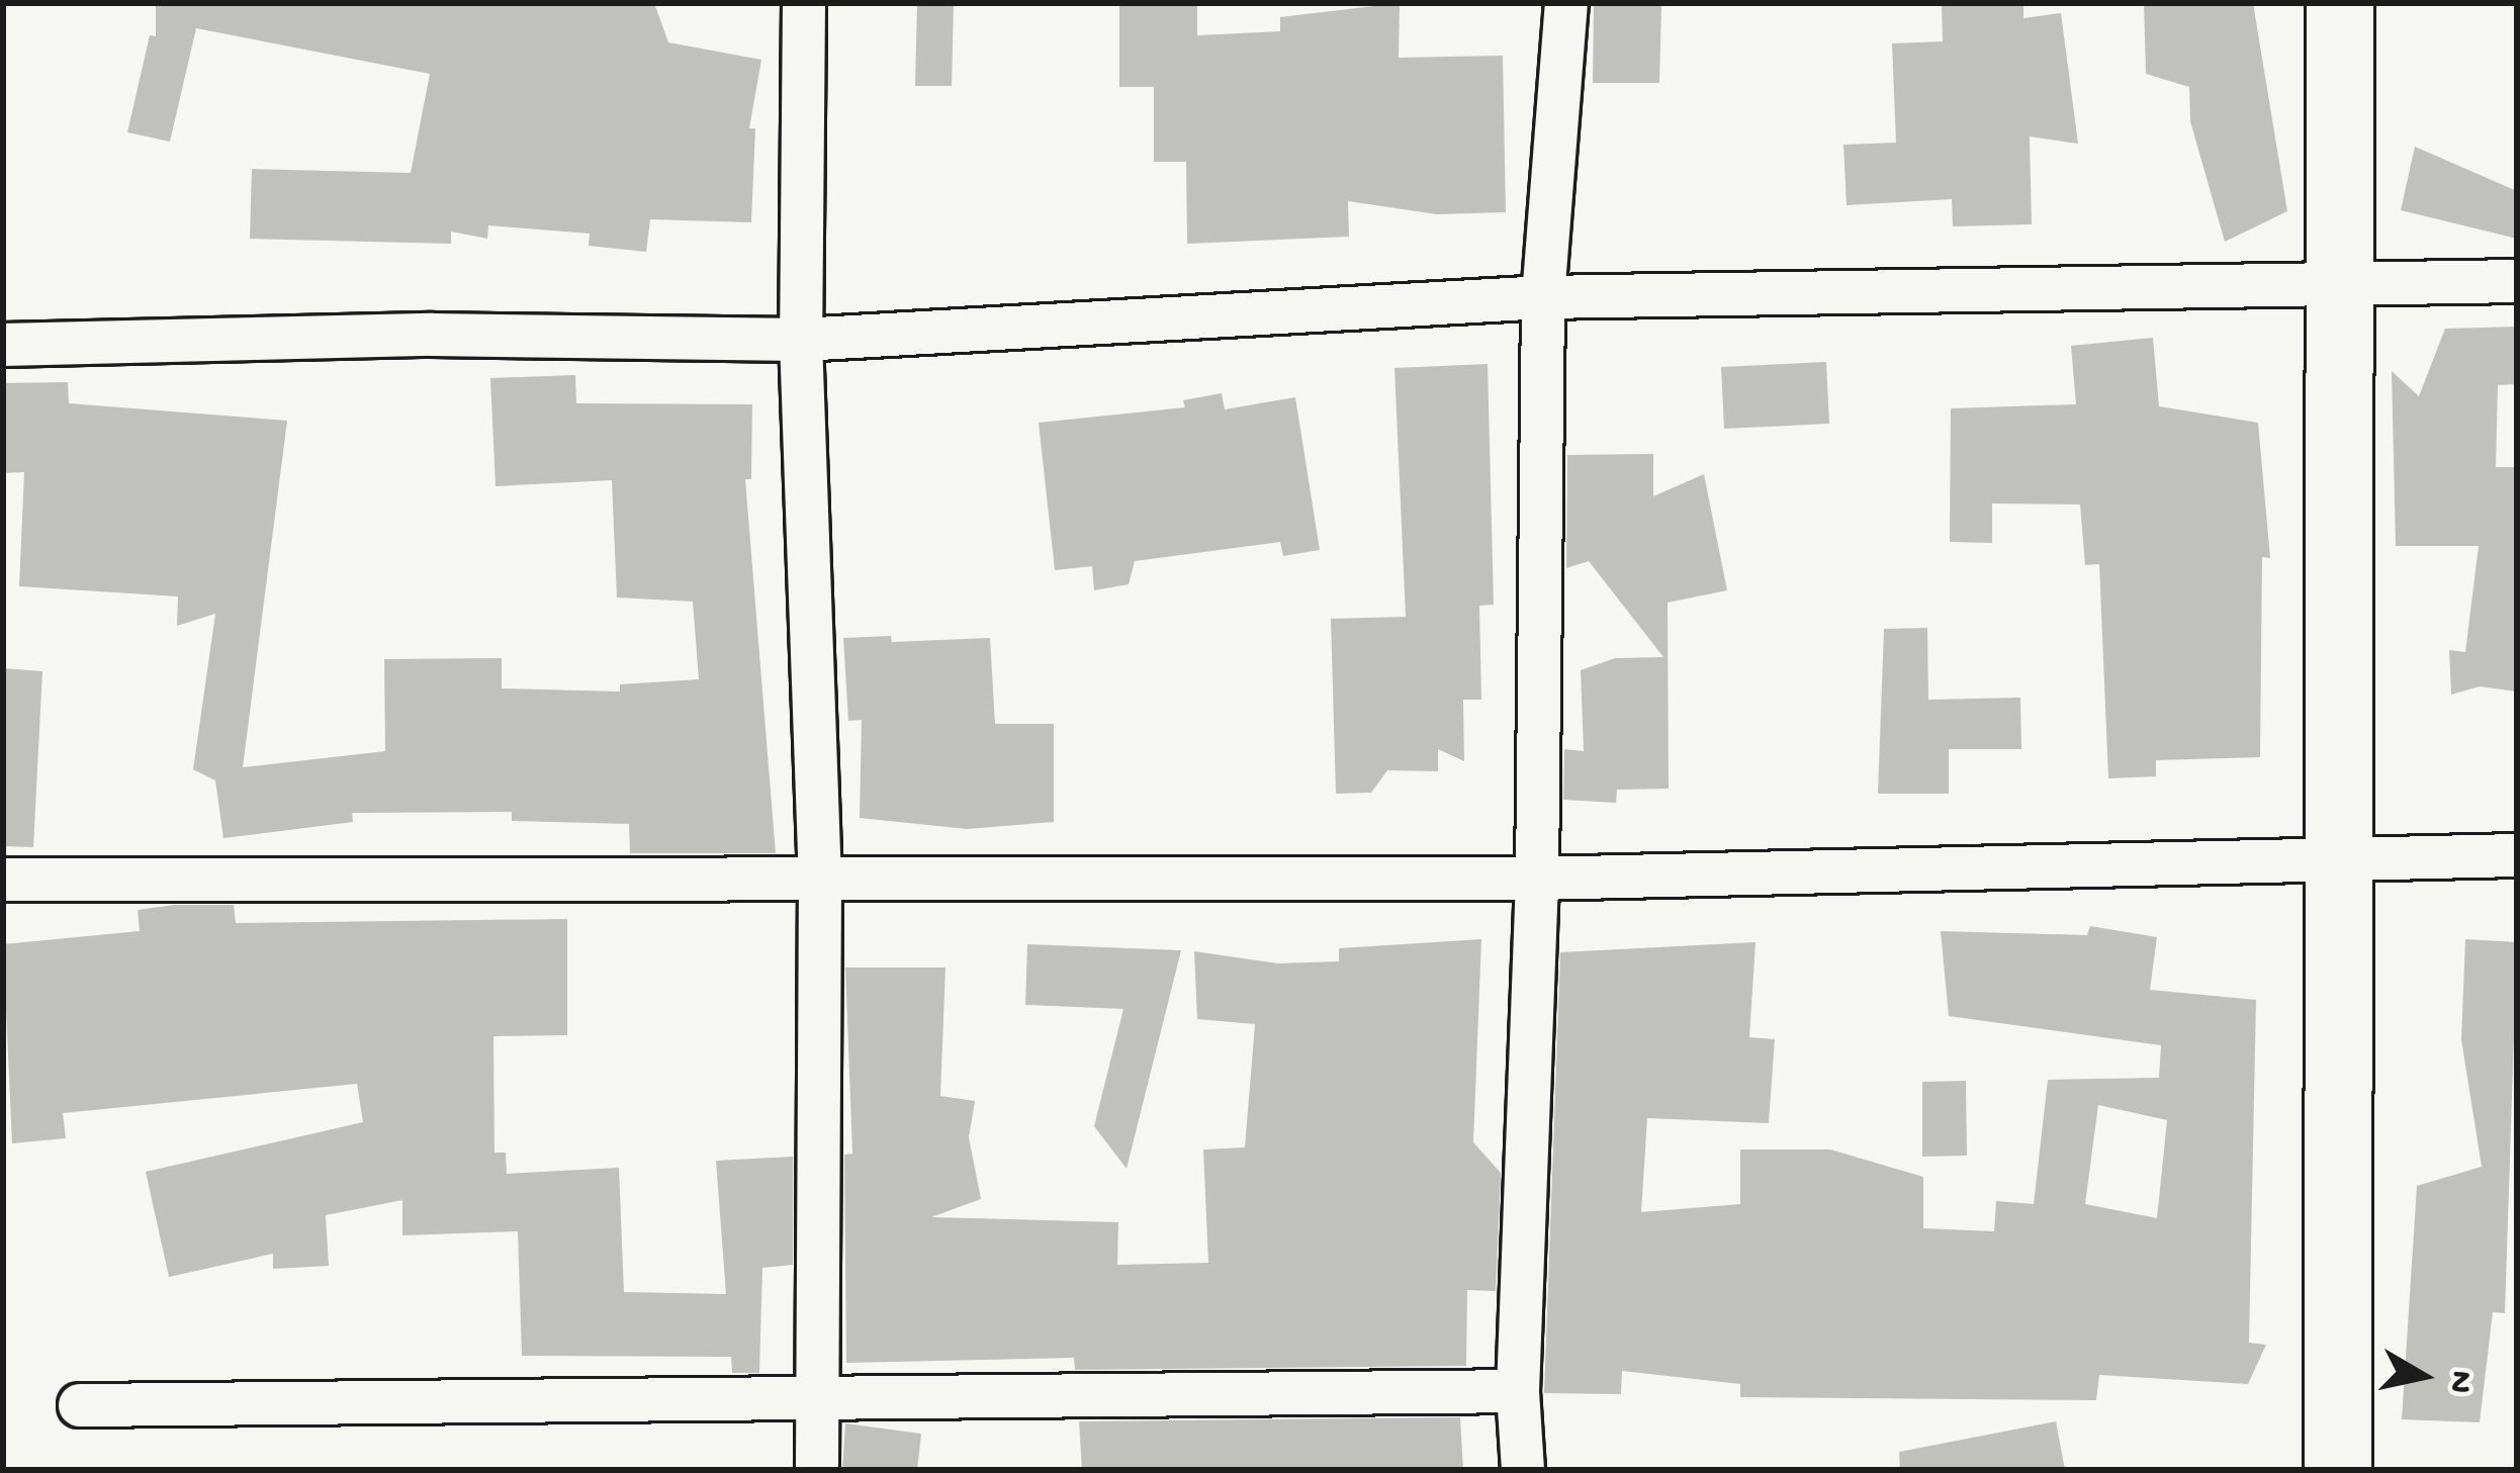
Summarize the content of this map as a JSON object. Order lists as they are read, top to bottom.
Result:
{
  "north": "right"
}
